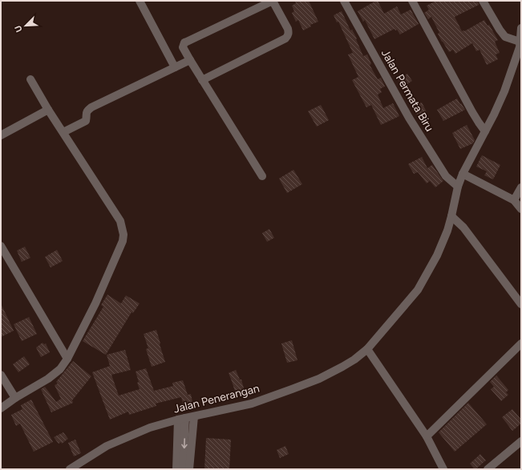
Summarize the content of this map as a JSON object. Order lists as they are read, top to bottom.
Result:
{
  "streets": {
    "street": ["Jalan Permata Biru", "Jalan Penerangan"]
  },
  "crossings": [
    ["Jalan Permata Biru", "Jalan Penerangan"]
  ],
  "north": "bottom left"
}
